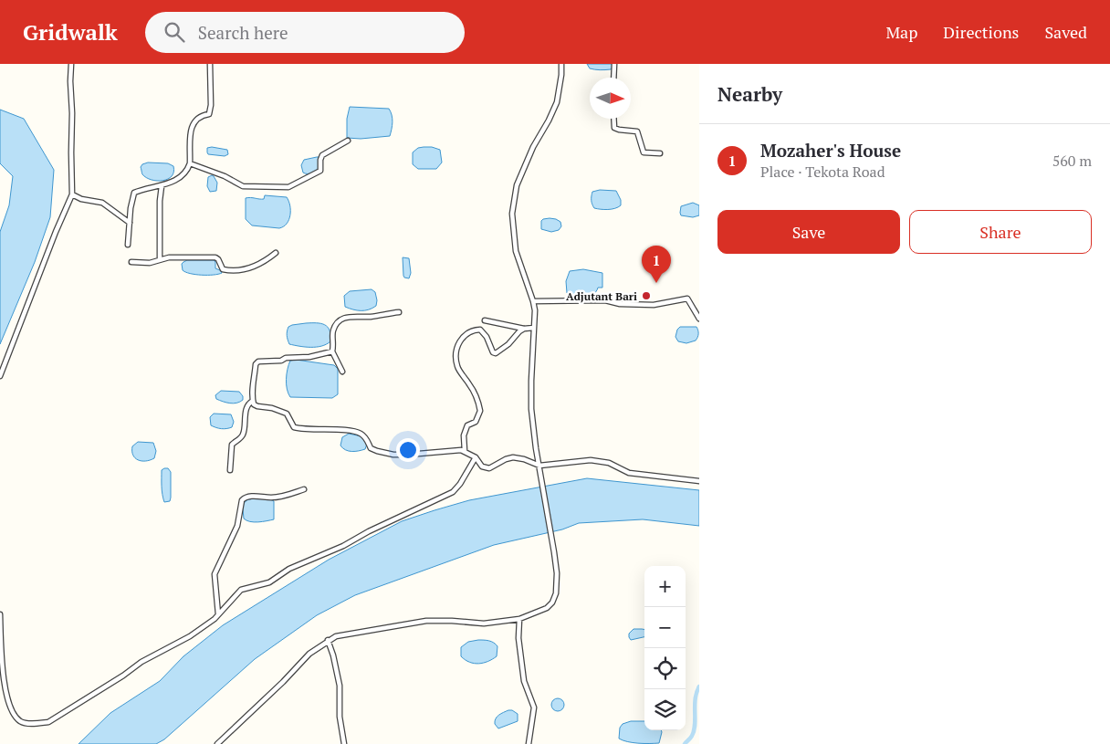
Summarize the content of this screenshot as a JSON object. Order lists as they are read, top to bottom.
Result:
{
  "places": ["Adjutant Bari"],
  "north": "right",
  "page": {
    "header": "Gridwalk",
    "search": "Search here",
    "nav": ["Map", "Directions", "Saved"],
    "heading": "Nearby",
    "list": [
      {
        "mark": "1",
        "name": "Mozaher's House",
        "note": "Place · Tekota Road",
        "value": "560 m"
      }
    ],
    "buttons": ["Save", "Share"],
    "pins": "1",
    "map_buttons": ["+", "−"]
  }
}
